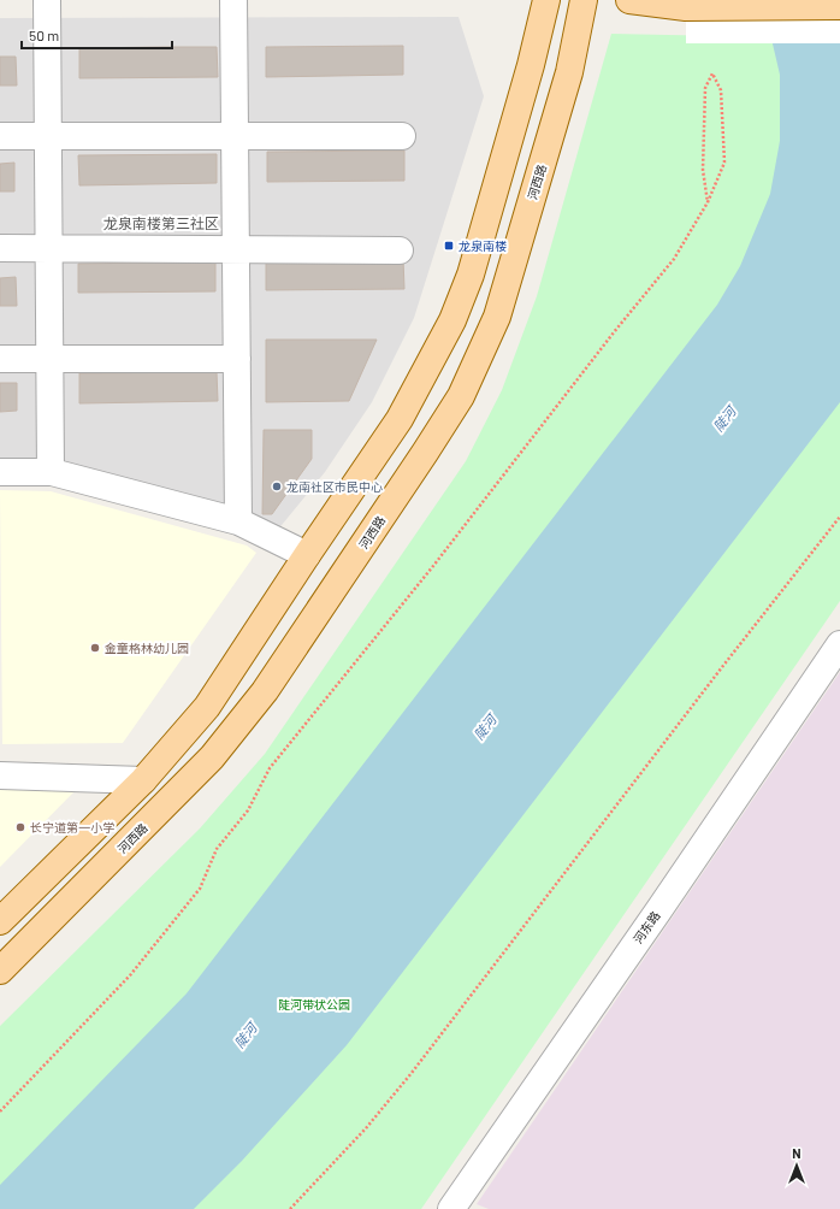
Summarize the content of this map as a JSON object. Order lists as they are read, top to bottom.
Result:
{
  "streets": {
    "main road": ["河西路"],
    "street": ["河东路"]
  },
  "districts": ["龙泉南楼第三社区"],
  "water": ["陡河"],
  "parks": ["陡河带状公园"],
  "places": {
    "transit": ["龙泉南楼"],
    "other": ["龙南社区市民中心", "金童格林幼儿园", "长宁道第一小学"]
  },
  "scale_bar": "50 m",
  "north": "top"
}
